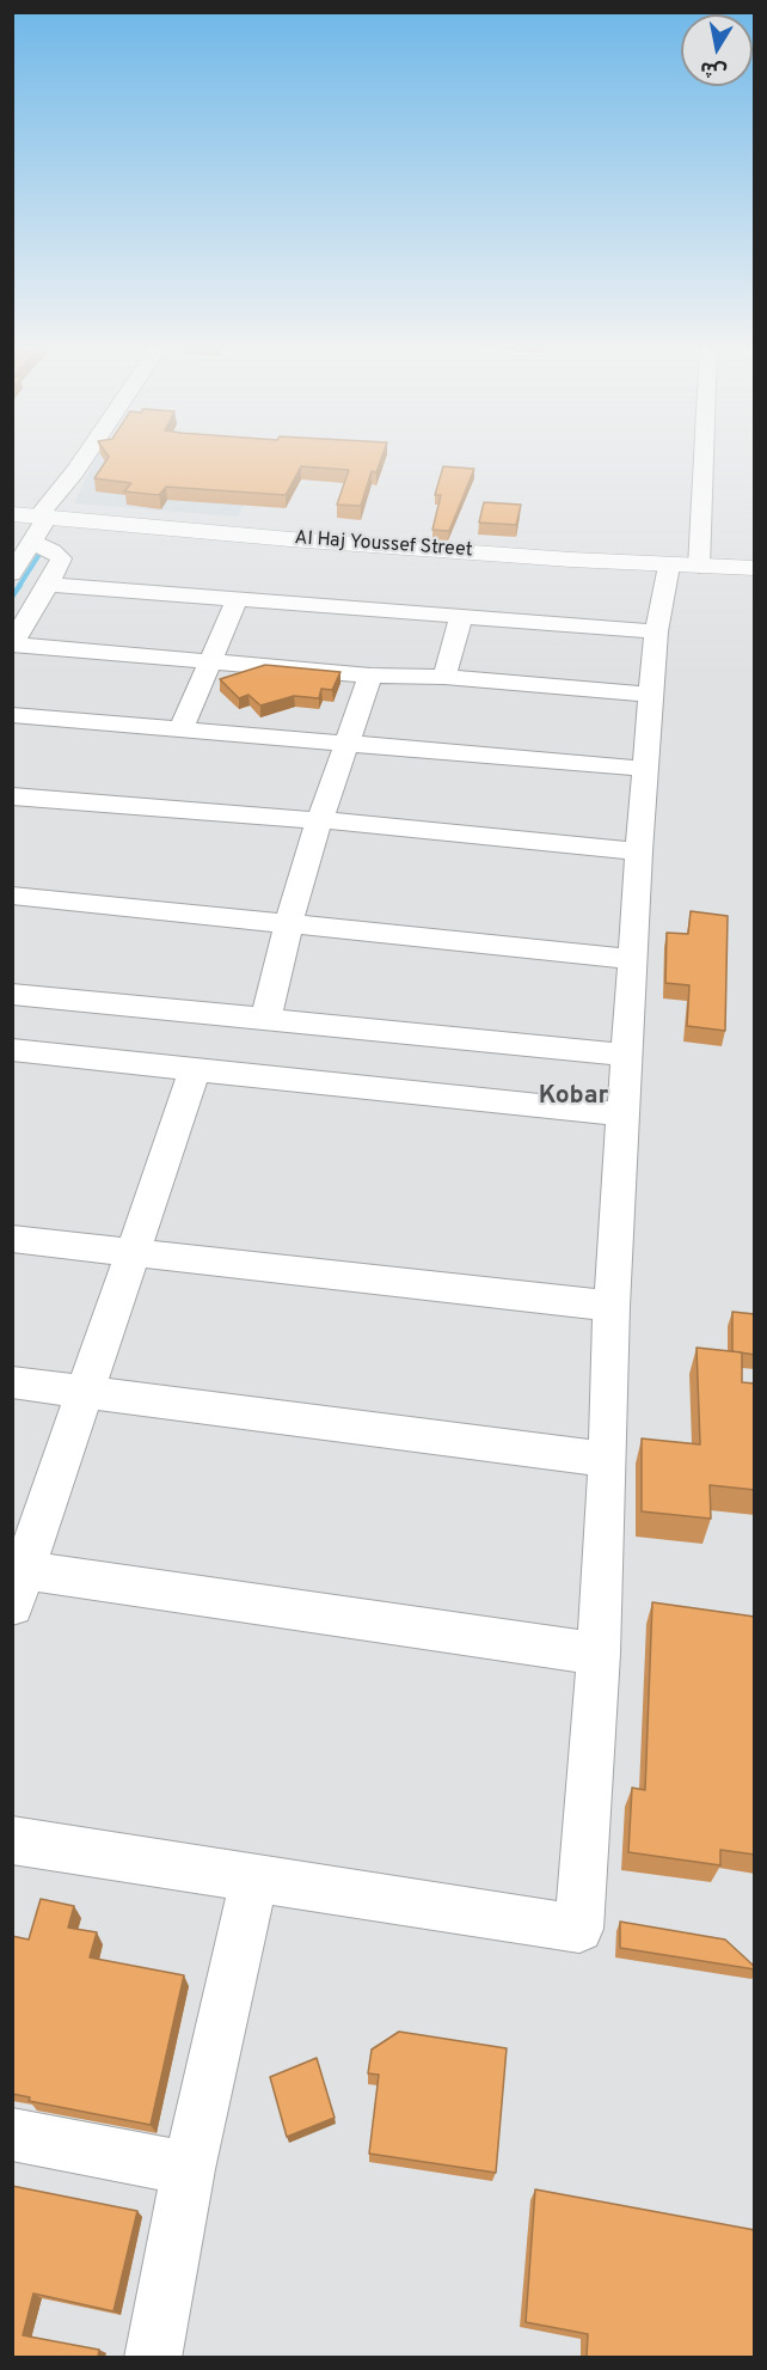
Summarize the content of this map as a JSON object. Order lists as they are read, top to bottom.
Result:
{
  "streets": {
    "main road": ["Al Haj Youssef Street"]
  },
  "districts": ["Kobar"],
  "north": "bottom"
}
